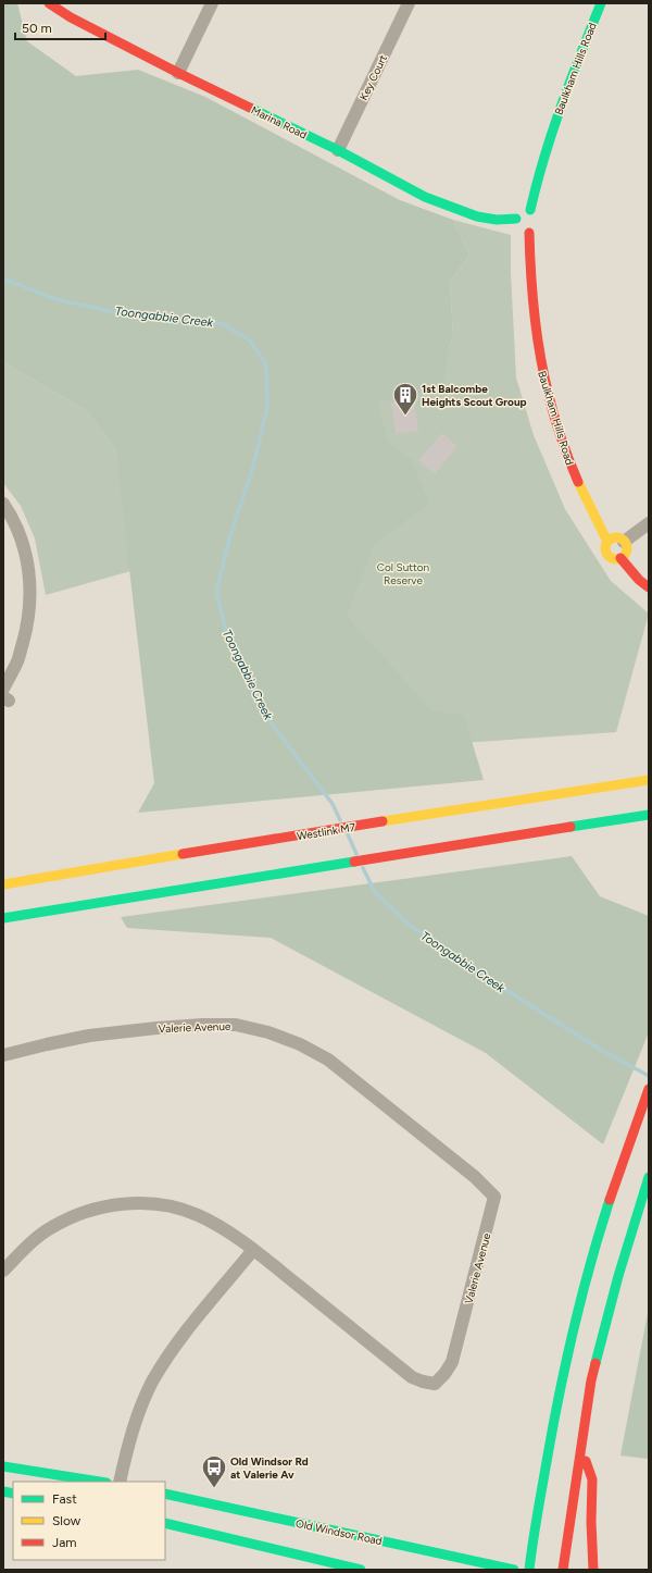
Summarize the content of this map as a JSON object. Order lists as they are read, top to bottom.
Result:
{
  "streets": {
    "main road": [
      "Baulkham Hills Road",
      "Marina Road",
      "Westlink M7",
      "Old Windsor Road"
    ],
    "street": ["Key Court", "Valerie Avenue"]
  },
  "crossings": [
    ["Baulkham Hills Road", "Marina Road"],
    ["Key Court", "Marina Road"]
  ],
  "water": ["Toongabbie Creek"],
  "parks": ["Col Sutton Reserve"],
  "places": {
    "building": ["1st Balcombe Heights Scout Group"],
    "bus stop": ["Old Windsor Rd at Valerie Av"]
  },
  "legend": ["Fast", "Slow", "Jam"],
  "scale_bar": "50 m"
}
